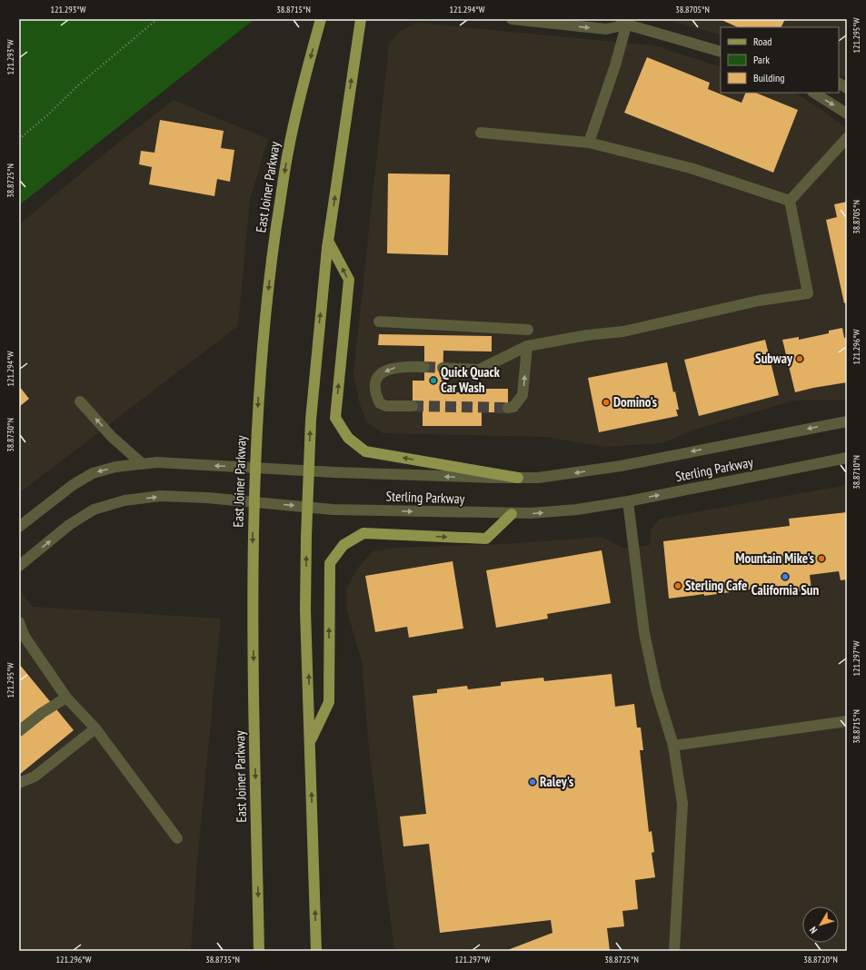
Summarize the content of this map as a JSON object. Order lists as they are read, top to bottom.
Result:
{
  "streets": {
    "main road": ["East Joiner Parkway"],
    "street": ["Sterling Parkway"]
  },
  "crossings": [
    ["East Joiner Parkway", "Sterling Parkway"]
  ],
  "places": [
    "Subway",
    "Quick Quack Car Wash",
    "Domino's",
    "Mountain Mike's",
    "California Sun",
    "Sterling Cafe",
    "Raley's"
  ],
  "legend": ["Road", "Park", "Building"],
  "north": "bottom left",
  "coordinates": [
    "121.293°W",
    "38.8715°N",
    "121.294°W",
    "38.8705°N",
    "121.295°W",
    "38.8725°N",
    "121.296°W",
    "38.8730°N",
    "38.8710°N",
    "121.297°W",
    "38.8735°N",
    "38.8720°N"
  ]
}
